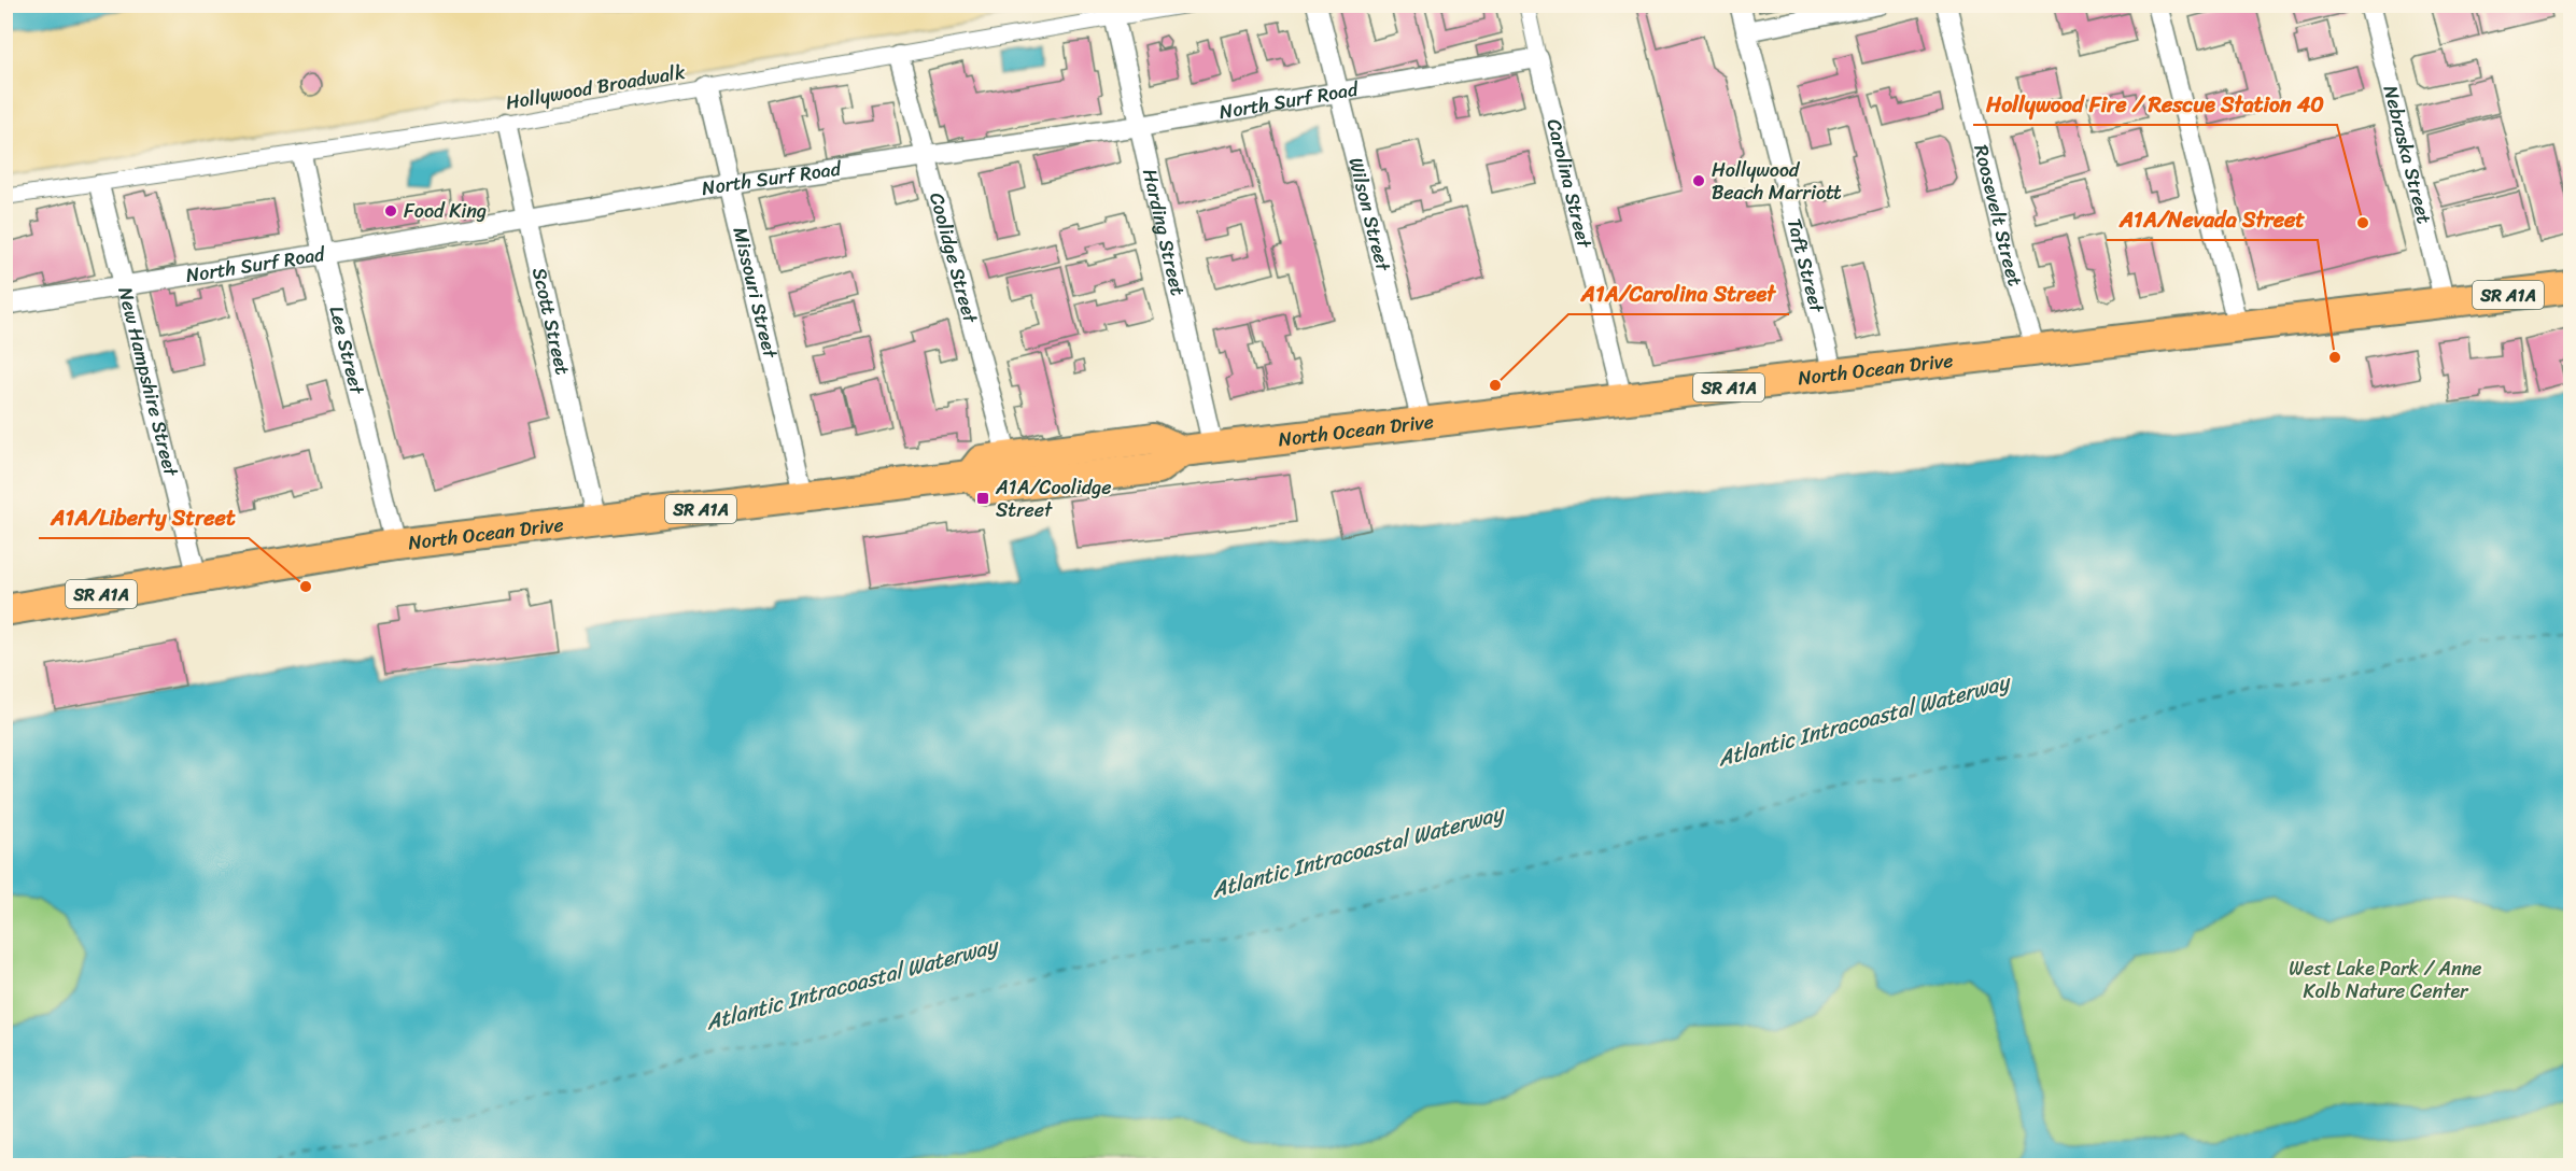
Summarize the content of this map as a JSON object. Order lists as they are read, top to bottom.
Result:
{
  "streets": {
    "main road": ["SR A1A", "North Ocean Drive"],
    "street": [
      "Hollywood Broadwalk",
      "North Surf Road",
      "Nebraska Street",
      "Carolina Street",
      "Wilson Street",
      "Roosevelt Street",
      "Harding Street",
      "Coolidge Street",
      "Taft Street",
      "Missouri Street",
      "Scott Street",
      "Lee Street",
      "New Hampshire Street"
    ]
  },
  "crossings": [
    ["Hollywood Broadwalk", "Harding Street"],
    ["Hollywood Broadwalk", "Coolidge Street"],
    ["Hollywood Broadwalk", "Missouri Street"],
    ["Hollywood Broadwalk", "Scott Street"],
    ["Hollywood Broadwalk", "Lee Street"],
    ["Hollywood Broadwalk", "New Hampshire Street"],
    ["North Surf Road", "Carolina Street"],
    ["North Surf Road", "Wilson Street"],
    ["North Surf Road", "Harding Street"],
    ["North Surf Road", "Coolidge Street"],
    ["North Surf Road", "Missouri Street"],
    ["North Surf Road", "Scott Street"],
    ["North Surf Road", "Lee Street"],
    ["North Surf Road", "New Hampshire Street"],
    ["Nebraska Street", "North Ocean Drive"],
    ["Carolina Street", "North Ocean Drive"],
    ["Wilson Street", "North Ocean Drive"],
    ["Roosevelt Street", "North Ocean Drive"],
    ["Harding Street", "North Ocean Drive"],
    ["Coolidge Street", "North Ocean Drive"],
    ["Taft Street", "North Ocean Drive"],
    ["Missouri Street", "North Ocean Drive"],
    ["Scott Street", "North Ocean Drive"],
    ["Lee Street", "North Ocean Drive"],
    ["North Ocean Drive", "New Hampshire Street"]
  ],
  "water": ["Atlantic Intracoastal Waterway"],
  "parks": ["West Lake Park / Anne Kolb Nature Center"],
  "places": {
    "other": [
      "Hollywood Beach Marriott",
      "Food King",
      "Hollywood Fire / Rescue Station 40",
      "A1A/Nevada Street",
      "A1A/Carolina Street",
      "A1A/Liberty Street"
    ],
    "transit": ["A1A/Coolidge Street"]
  }
}
